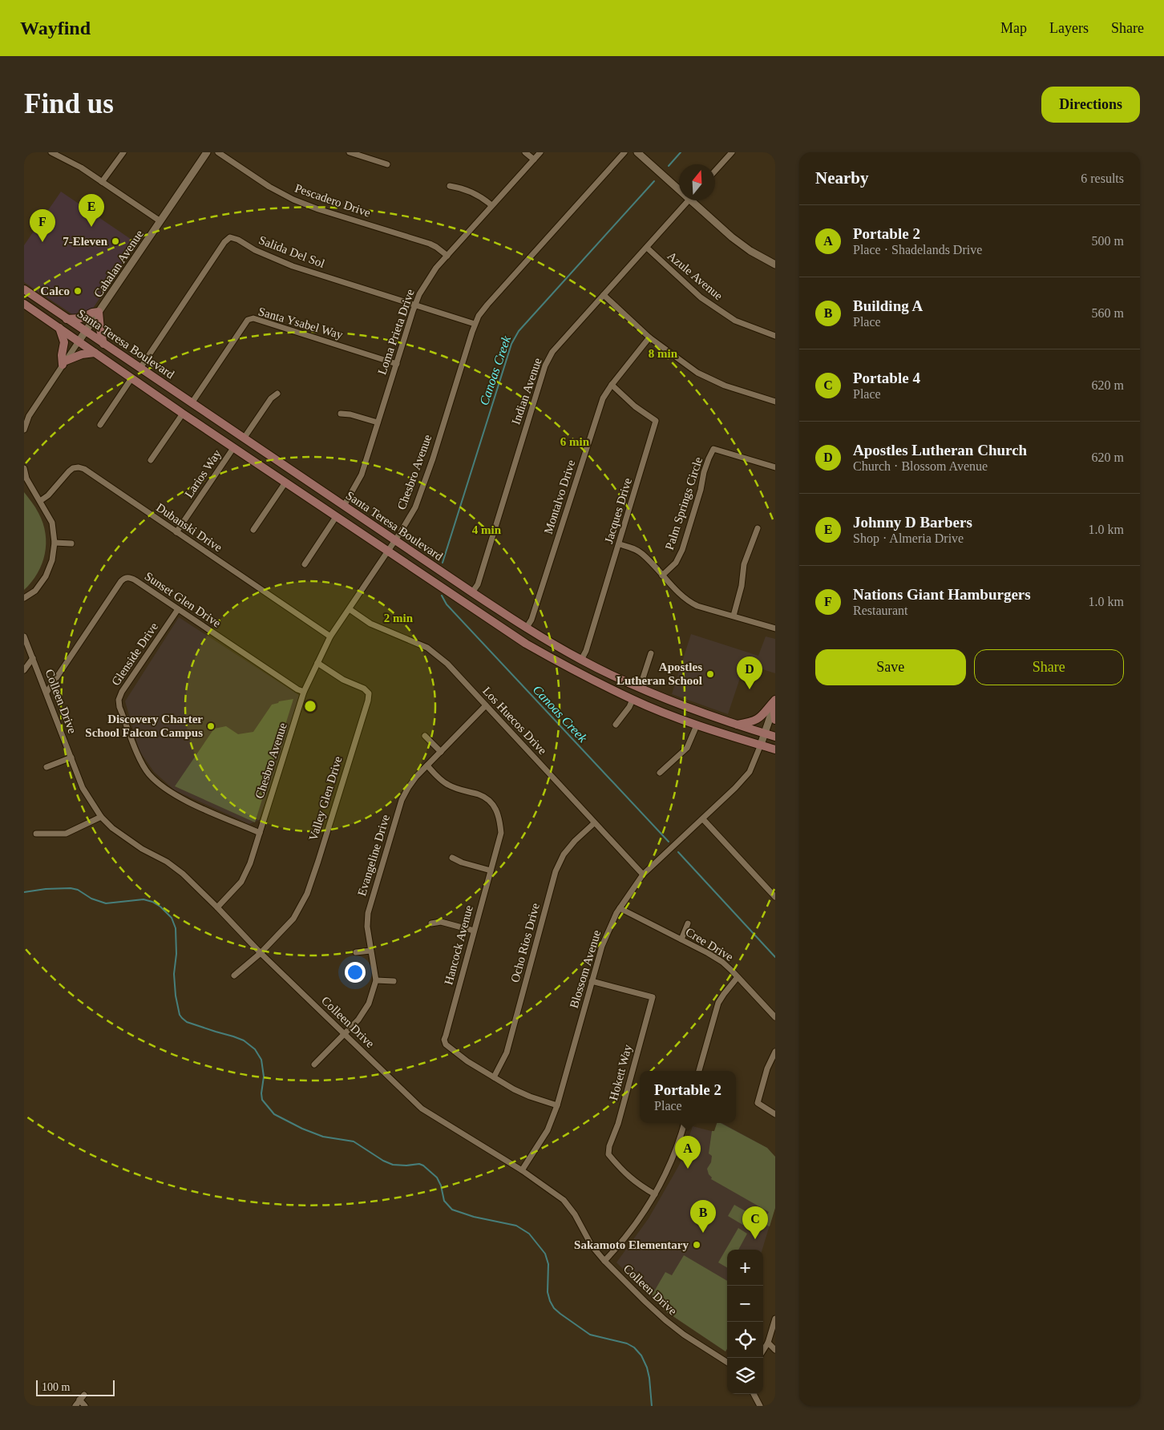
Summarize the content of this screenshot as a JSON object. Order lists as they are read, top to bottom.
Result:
{
  "streets": {
    "main road": ["Santa Teresa Boulevard"],
    "street": [
      "Pescadero Drive",
      "Salida Del Sol",
      "Cahalan Avenue",
      "Azule Avenue",
      "Santa Ysabel Way",
      "Loma Prieta Drive",
      "Indian Avenue",
      "Chesbro Avenue",
      "Larios Way",
      "Montalvo Drive",
      "Palm Springs Circle",
      "Jacques Drive",
      "Dubanski Drive",
      "Sunset Glen Drive",
      "Glenside Drive",
      "Colleen Drive",
      "Los Huecos Drive",
      "Valley Glen Drive",
      "Evangeline Drive",
      "Ocho Rios Drive",
      "Cree Drive",
      "Hancock Avenue",
      "Blossom Avenue",
      "Hokett Way"
    ]
  },
  "crossings": [
    ["Pescadero Drive", "Loma Prieta Drive"],
    ["Salida Del Sol", "Loma Prieta Drive"],
    ["Salida Del Sol", "Santa Teresa Boulevard"],
    ["Salida Del Sol", "Chesbro Avenue"],
    ["Cahalan Avenue", "Santa Teresa Boulevard"],
    ["Azule Avenue", "Indian Avenue"],
    ["Santa Ysabel Way", "Loma Prieta Drive"],
    ["Santa Ysabel Way", "Santa Teresa Boulevard"],
    ["Loma Prieta Drive", "Santa Teresa Boulevard"],
    ["Santa Teresa Boulevard", "Indian Avenue"],
    ["Santa Teresa Boulevard", "Chesbro Avenue"],
    ["Santa Teresa Boulevard", "Larios Way"],
    ["Santa Teresa Boulevard", "Montalvo Drive"],
    ["Santa Teresa Boulevard", "Jacques Drive"],
    ["Santa Teresa Boulevard", "Blossom Avenue"],
    ["Chesbro Avenue", "Dubanski Drive"],
    ["Chesbro Avenue", "Sunset Glen Drive"],
    ["Chesbro Avenue", "Glenside Drive"],
    ["Chesbro Avenue", "Colleen Drive"],
    ["Chesbro Avenue", "Los Huecos Drive"],
    ["Chesbro Avenue", "Valley Glen Drive"],
    ["Larios Way", "Dubanski Drive"],
    ["Montalvo Drive", "Jacques Drive"],
    ["Sunset Glen Drive", "Glenside Drive"],
    ["Sunset Glen Drive", "Colleen Drive"],
    ["Colleen Drive", "Valley Glen Drive"],
    ["Colleen Drive", "Evangeline Drive"],
    ["Colleen Drive", "Blossom Avenue"],
    ["Los Huecos Drive", "Evangeline Drive"],
    ["Los Huecos Drive", "Ocho Rios Drive"],
    ["Los Huecos Drive", "Blossom Avenue"],
    ["Evangeline Drive", "Hancock Avenue"],
    ["Ocho Rios Drive", "Hancock Avenue"],
    ["Cree Drive", "Blossom Avenue"],
    ["Hancock Avenue", "Blossom Avenue"],
    ["Blossom Avenue", "Hokett Way"]
  ],
  "water": ["Canoas Creek"],
  "places": [
    "7-Eleven",
    "Calco",
    "Apostles Lutheran School",
    "Discovery Charter School Falcon Campus",
    "Sakamoto Elementary"
  ],
  "scale_bar": "100 m",
  "north": "top",
  "page": {
    "header": "Wayfind",
    "nav": ["Map", "Layers", "Share"],
    "buttons": [
      "Directions",
      ["Save", "Share"]
    ],
    "title": "Find us",
    "heading": ["Nearby", "6 results"],
    "pins": [
      "E",
      "F",
      "D",
      "A",
      "B",
      "C"
    ],
    "list": [
      {
        "mark": "A",
        "name": "Portable 2",
        "note": "Place · Shadelands Drive",
        "value": "500 m"
      },
      {
        "mark": "B",
        "name": "Building A",
        "note": "Place",
        "value": "560 m"
      },
      {
        "mark": "C",
        "name": "Portable 4",
        "note": "Place",
        "value": "620 m"
      },
      {
        "mark": "D",
        "name": "Apostles Lutheran Church",
        "note": "Church · Blossom Avenue",
        "value": "620 m"
      },
      {
        "mark": "E",
        "name": "Johnny D Barbers",
        "note": "Shop · Almeria Drive",
        "value": "1.0 km"
      },
      {
        "mark": "F",
        "name": "Nations Giant Hamburgers",
        "note": "Restaurant",
        "value": "1.0 km"
      }
    ],
    "popup": ["Portable 2", "Place"],
    "map_buttons": ["+", "−"],
    "scale": "100 m"
  },
  "rings": [
    "8 min",
    "6 min",
    "4 min",
    "2 min"
  ]
}
